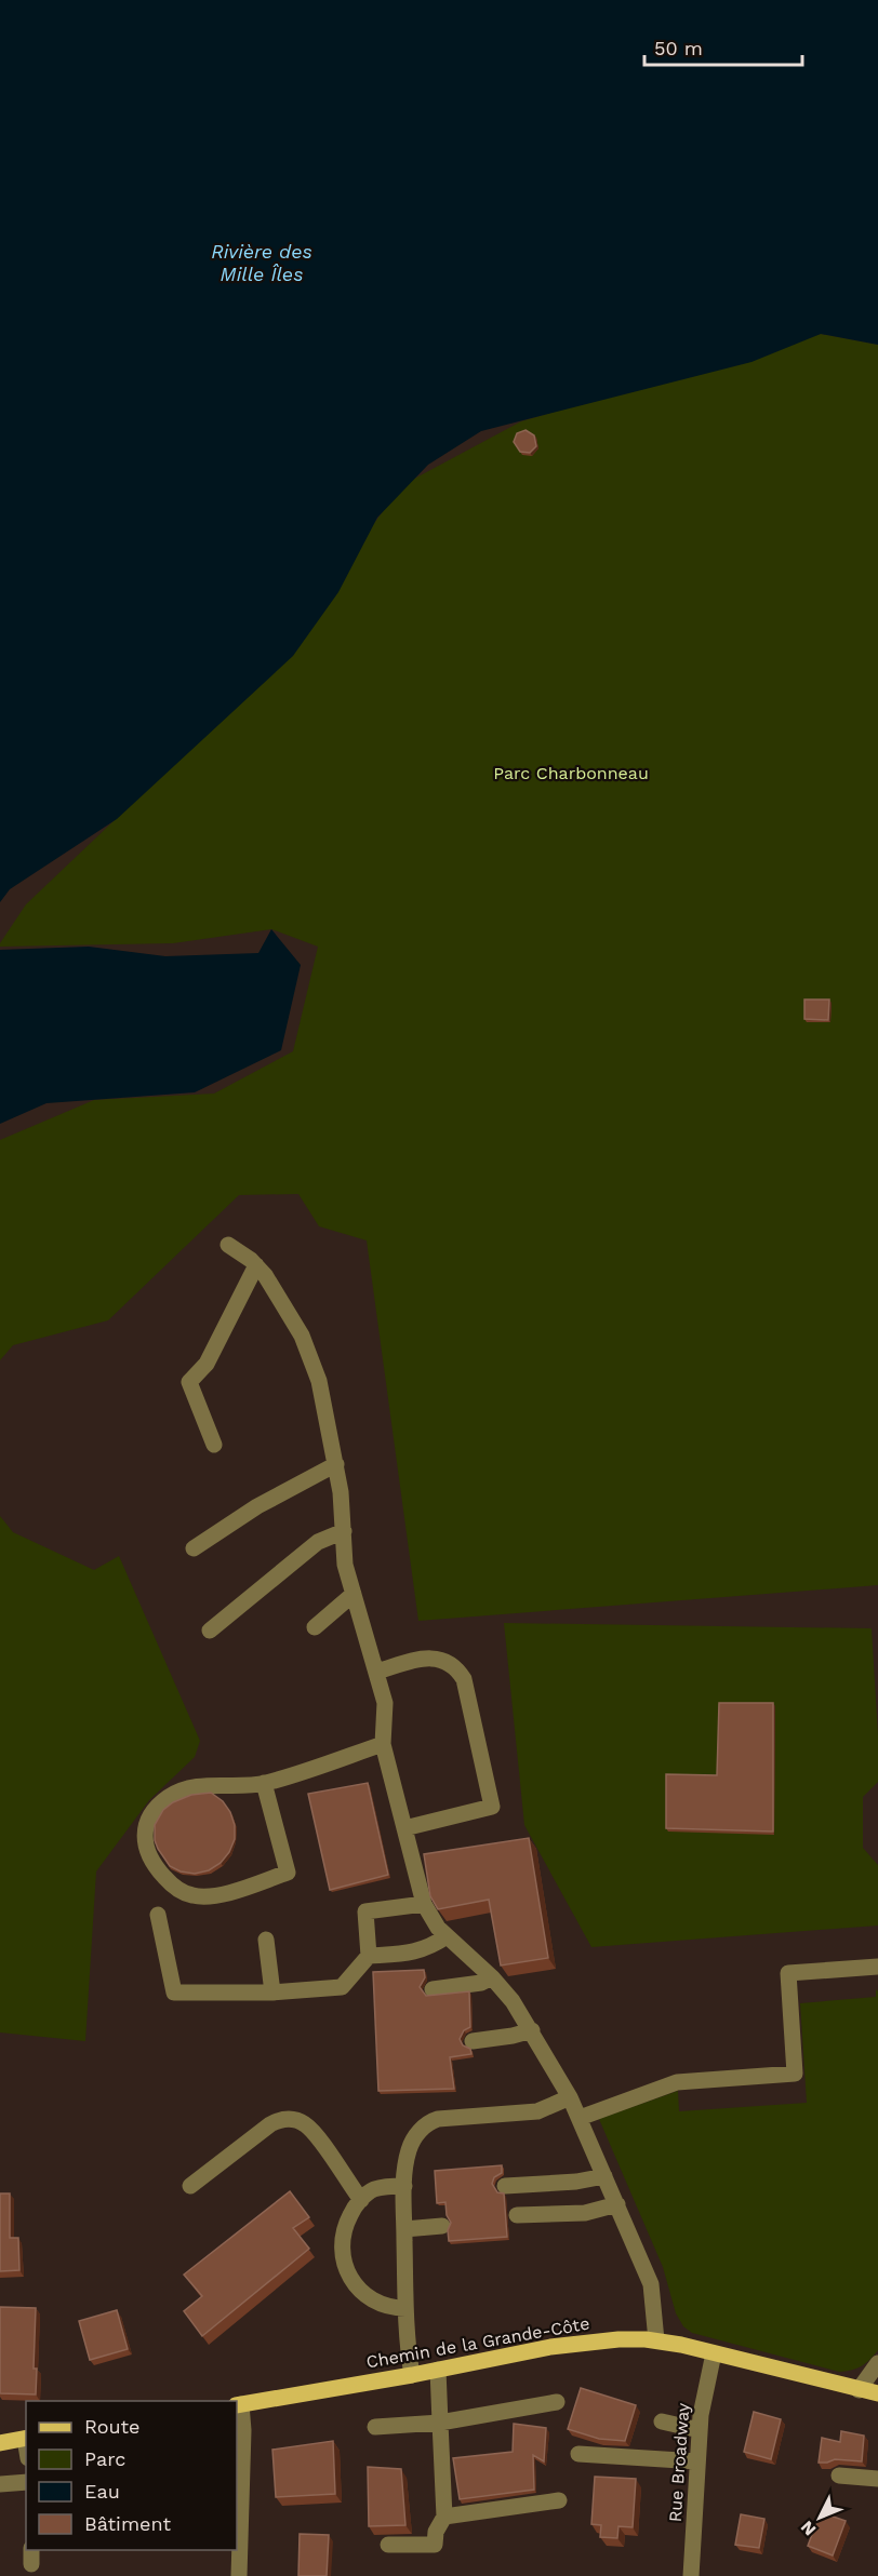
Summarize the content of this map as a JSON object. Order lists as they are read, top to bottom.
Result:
{
  "streets": {
    "main road": ["Chemin de la Grande-Côte"],
    "street": ["Rue Broadway"]
  },
  "crossings": [
    ["Chemin de la Grande-Côte", "Rue Broadway"]
  ],
  "water": ["Rivière des Mille Îles"],
  "parks": ["Parc Charbonneau"],
  "legend": [
    "Route",
    "Parc",
    "Eau",
    "Bâtiment"
  ],
  "scale_bar": "50 m",
  "north": "bottom left"
}
